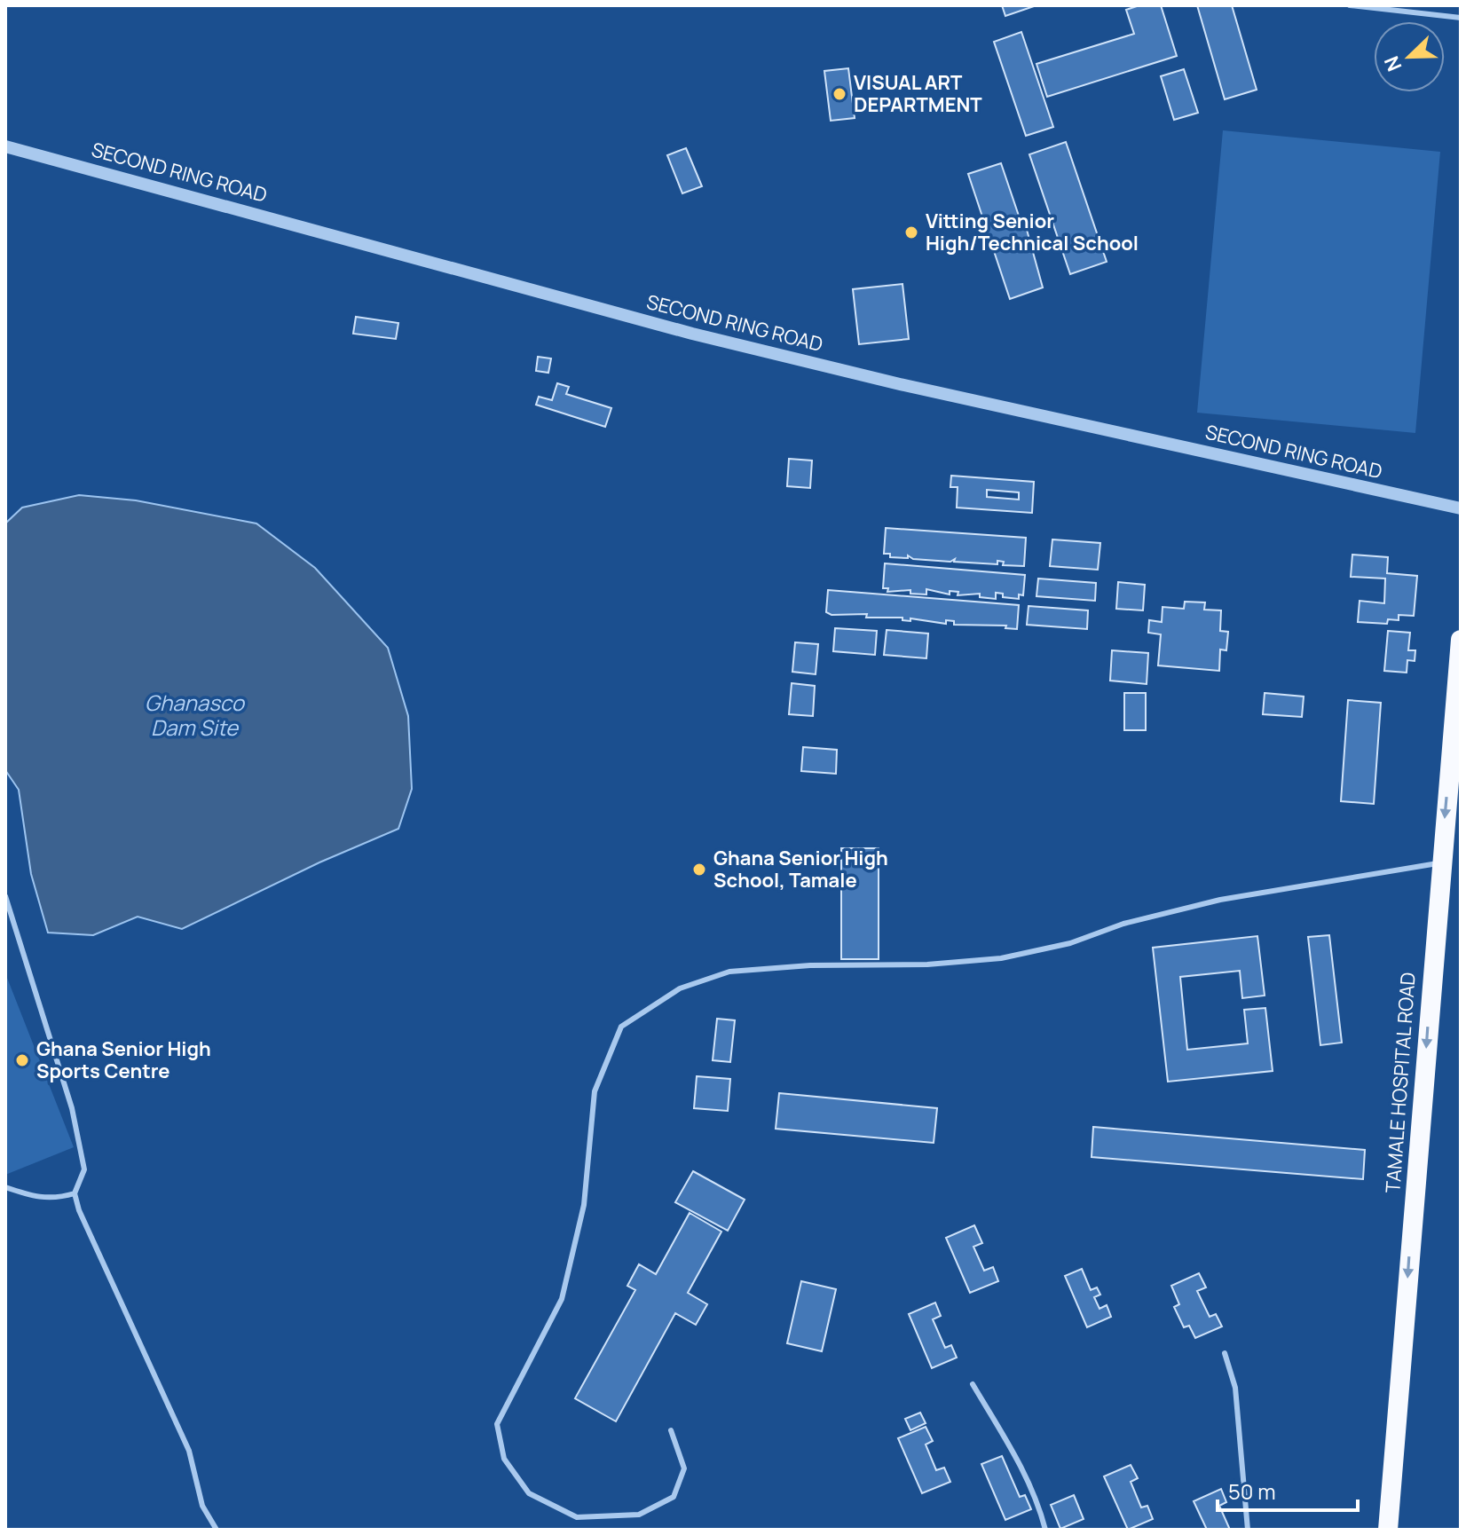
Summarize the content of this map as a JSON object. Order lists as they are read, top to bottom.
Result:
{
  "streets": {
    "highway": ["TAMALE HOSPITAL ROAD"],
    "street": ["SECOND RING ROAD"]
  },
  "one_way": ["TAMALE HOSPITAL ROAD"],
  "water": ["Ghanasco Dam Site"],
  "places": [
    "VISUAL ART DEPARTMENT",
    "Vitting Senior High/Technical School",
    "Ghana Senior High School, Tamale",
    "Ghana Senior High Sports Centre"
  ],
  "scale_bar": "50 m",
  "north": "bottom left"
}
